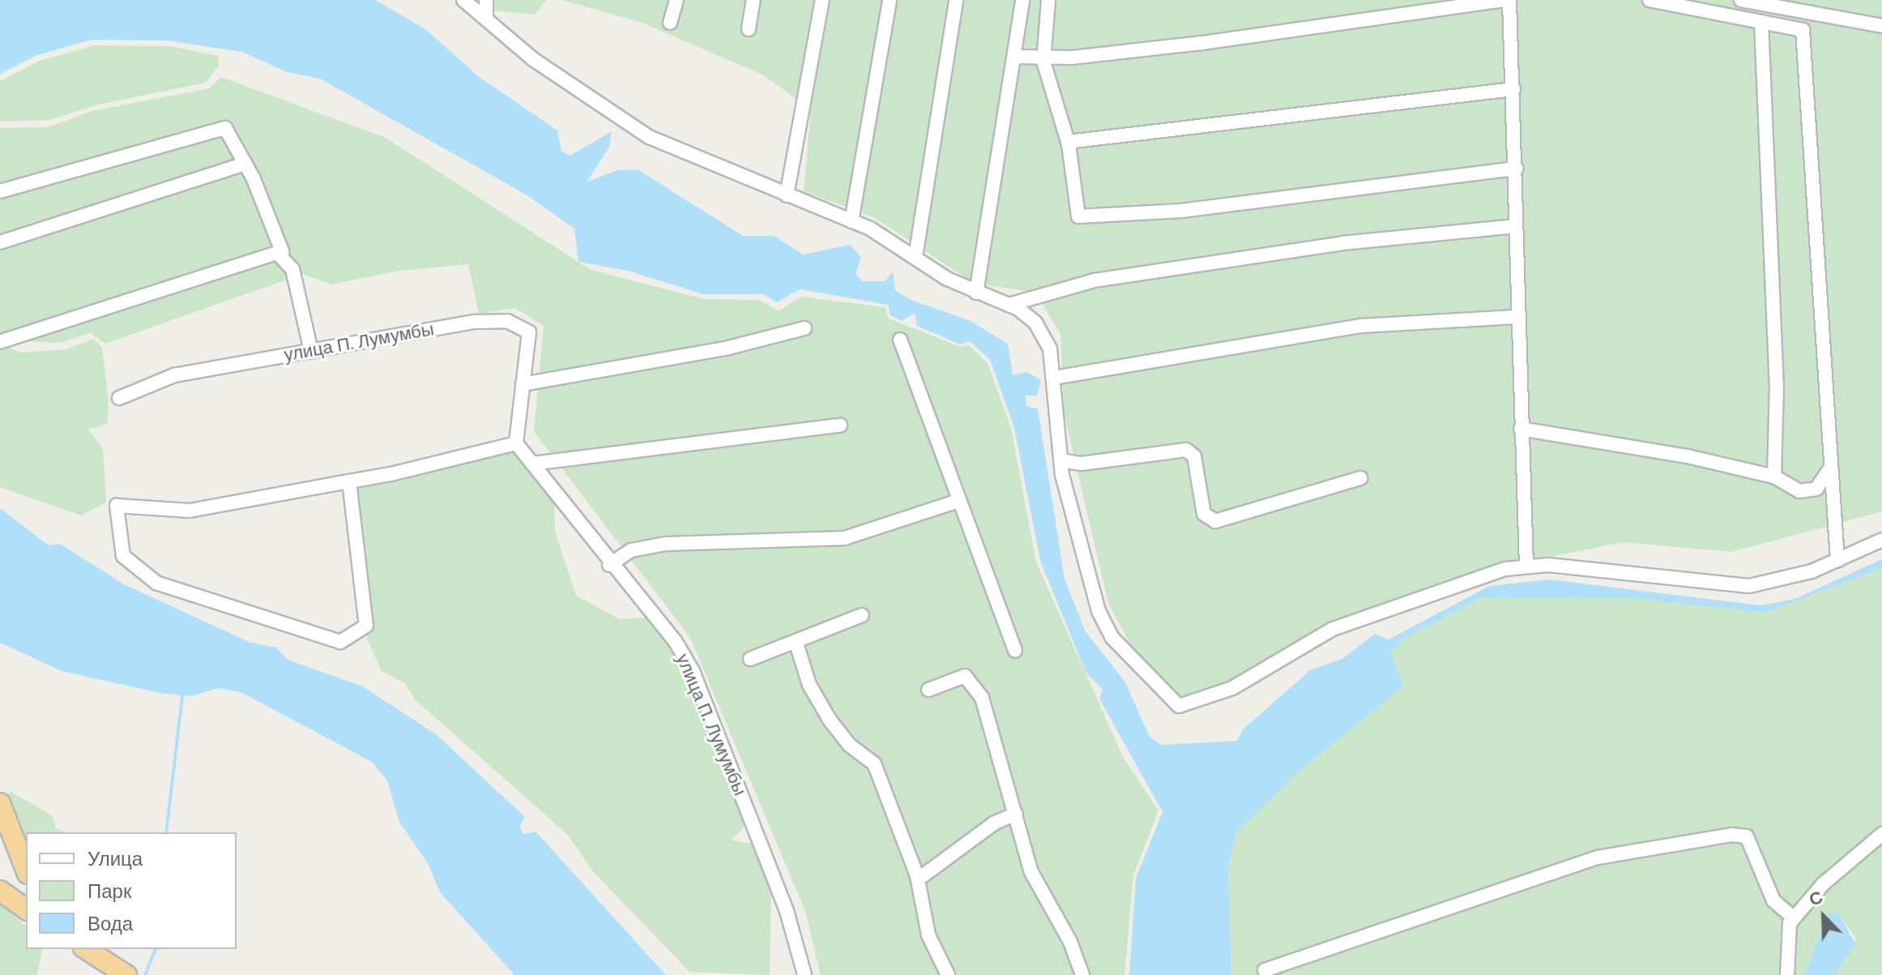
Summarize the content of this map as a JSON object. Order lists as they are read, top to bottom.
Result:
{
  "streets": {
    "street": ["улица П. Лумумбы"]
  },
  "legend": ["Улица", "Парк", "Вода"],
  "north": "top left"
}
